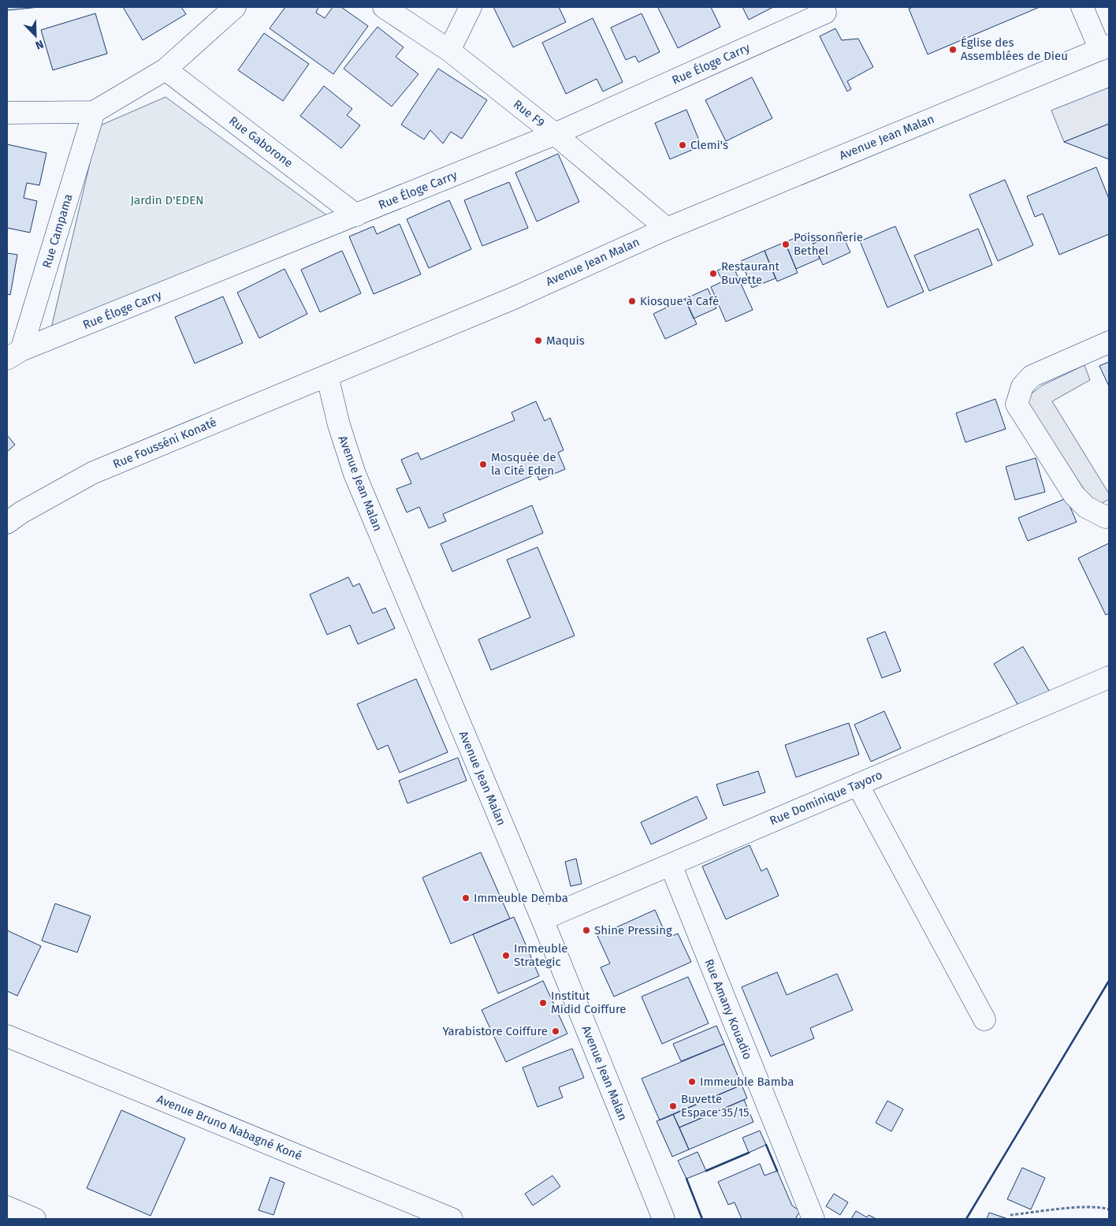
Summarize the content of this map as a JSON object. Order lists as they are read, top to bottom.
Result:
{
  "streets": {
    "street": [
      "Rue Éloge Carry",
      "Rue F9",
      "Avenue Jean Malan",
      "Rue Gaborone",
      "Rue Campama",
      "Rue Fousséni Konaté",
      "Rue Dominique Tayoro",
      "Rue Amany Kouadio",
      "Avenue Bruno Nabagné Koné"
    ]
  },
  "crossings": [
    ["Rue Éloge Carry", "Rue F9"],
    ["Rue Éloge Carry", "Rue Gaborone"],
    ["Rue Éloge Carry", "Rue Campama"],
    ["Rue F9", "Avenue Jean Malan"],
    ["Avenue Jean Malan", "Rue Fousséni Konaté"],
    ["Avenue Jean Malan", "Rue Dominique Tayoro"],
    ["Rue Dominique Tayoro", "Rue Amany Kouadio"]
  ],
  "parks": ["Jardin D'EDEN"],
  "places": [
    "Église des Assemblées de Dieu",
    "Clemi's",
    "Poissonnerie Bethel",
    "Restaurant Buvette",
    "Kiosque à Café",
    "Maquis",
    "Mosquée de la Cité Eden",
    "Immeuble Demba",
    "Shine Pressing",
    "Immeuble Strategic",
    "Institut Midid Coiffure",
    "Yarabistore Coiffure",
    "Immeuble Bamba",
    "Buvette Espace 35/15"
  ],
  "north": "bottom right"
}
